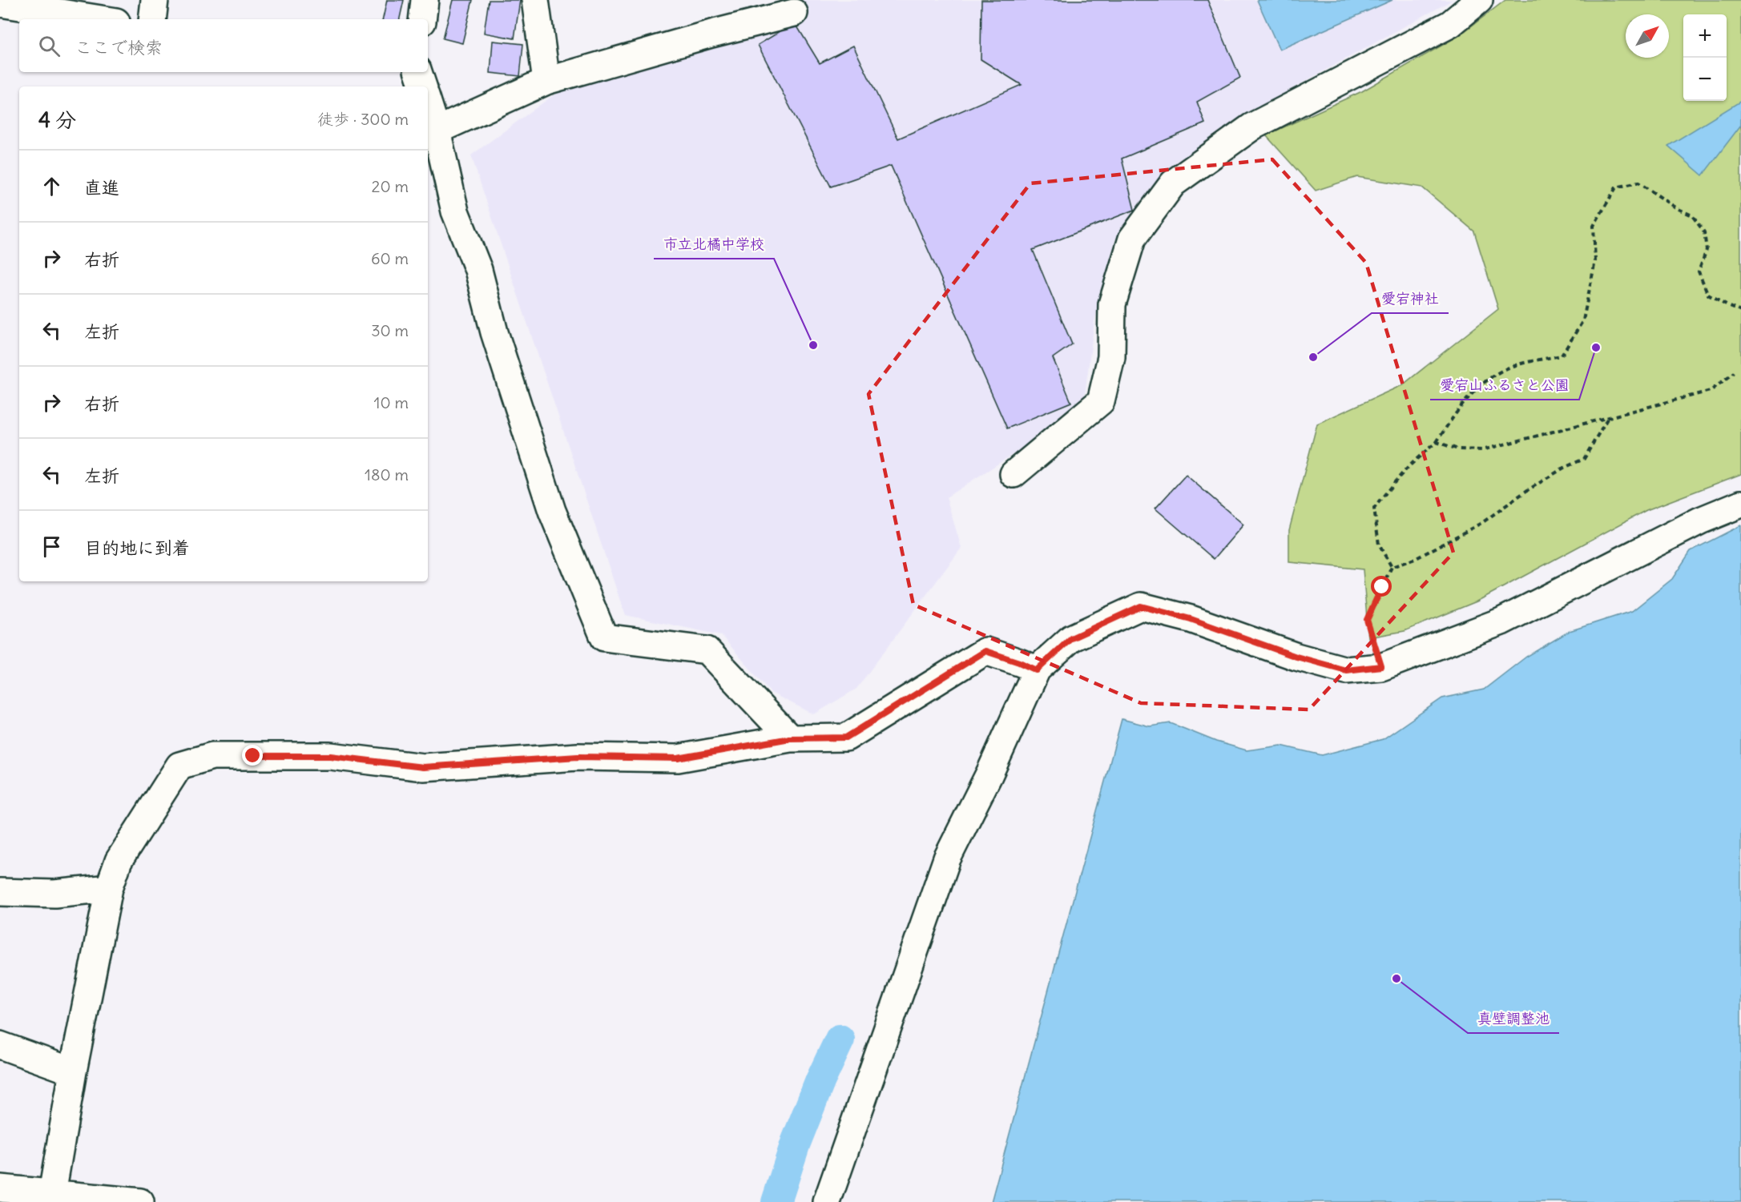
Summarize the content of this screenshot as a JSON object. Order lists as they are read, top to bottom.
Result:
{
  "places": [
    "市立北橘中学校",
    "愛宕山ふるさと公園",
    "愛宕神社",
    "真壁調整池"
  ],
  "north": "top right",
  "page": {
    "map_buttons": ["+", "−"],
    "search": "ここで検索",
    "heading": ["4 分", "徒歩 · 300 m"],
    "list": [
      ["直進", "20 m"],
      ["右折", "60 m"],
      ["左折", "30 m"],
      ["右折", "10 m"],
      ["左折", "180 m"],
      "目的地に到着"
    ]
  }
}
